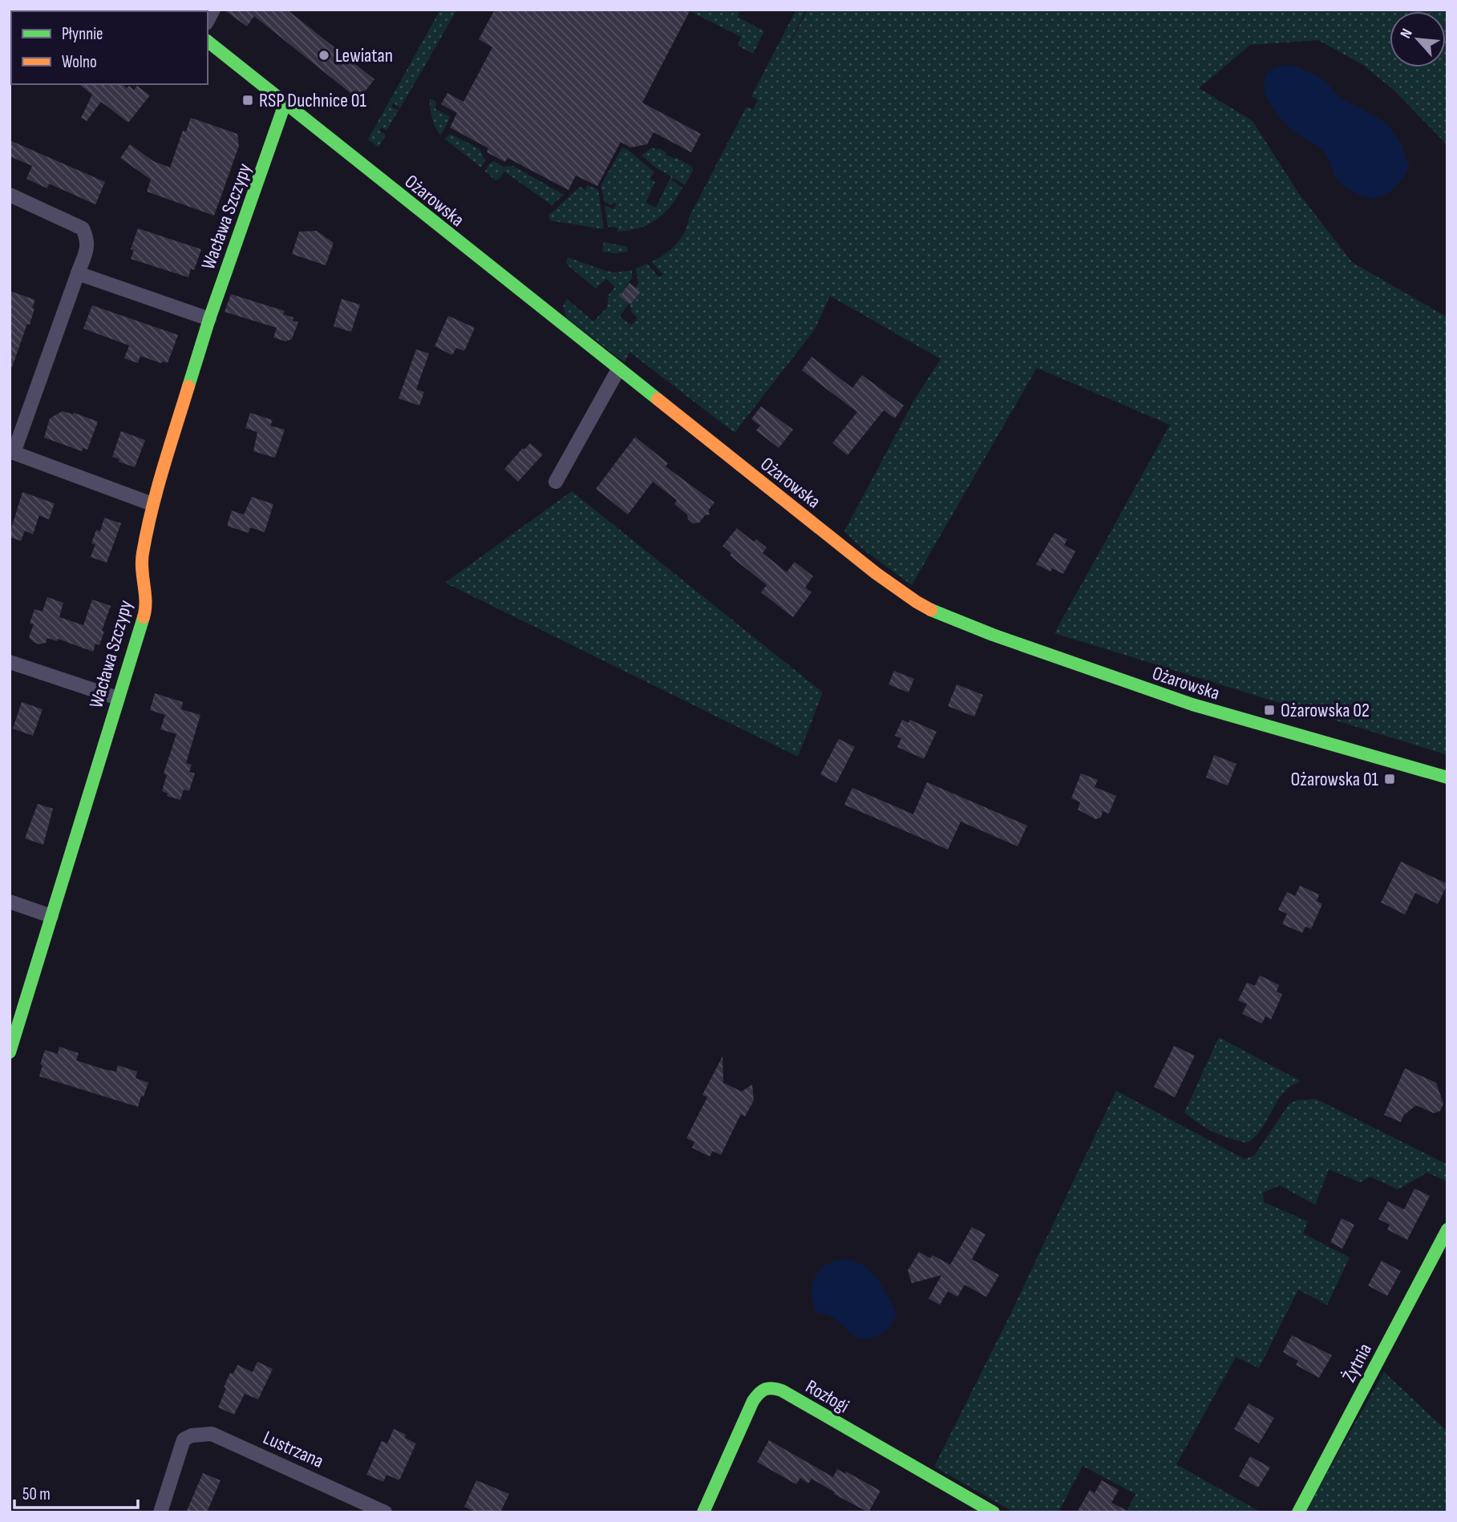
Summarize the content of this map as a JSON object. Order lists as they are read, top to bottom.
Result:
{
  "streets": {
    "street": [
      "Ożarowska",
      "Wacława Szczypy",
      "Żytnia",
      "Rozłogi",
      "Lustrzana"
    ]
  },
  "crossings": [
    ["Ożarowska", "Wacława Szczypy"]
  ],
  "places": {
    "other": ["Lewiatan"],
    "transit": ["RSP Duchnice 01", "Ożarowska 02", "Ożarowska 01"]
  },
  "legend": ["Płynnie", "Wolno"],
  "scale_bar": "50 m",
  "north": "top left"
}
